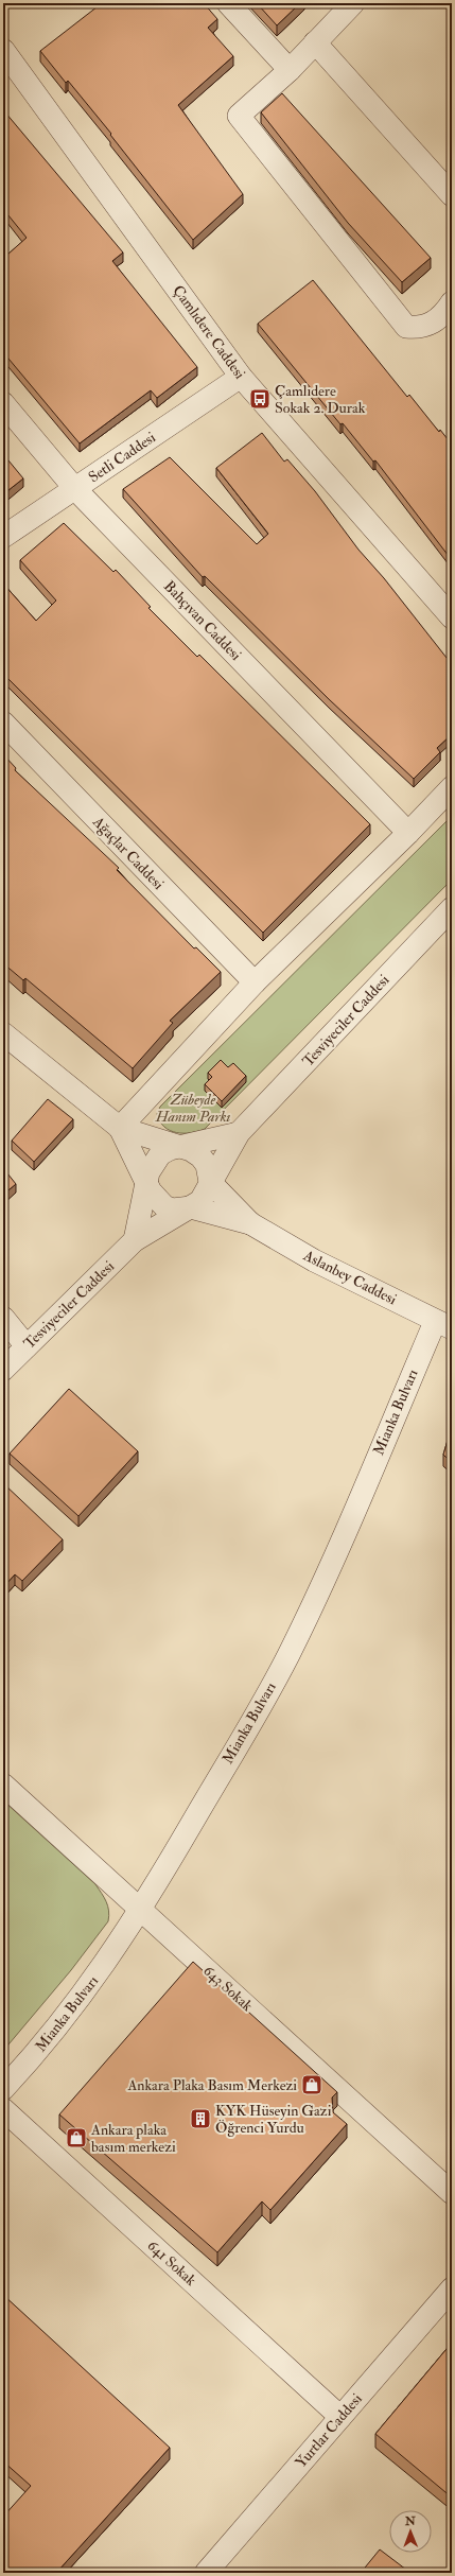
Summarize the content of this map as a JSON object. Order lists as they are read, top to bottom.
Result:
{
  "streets": {
    "street": [
      "Çamlıdere Caddesi",
      "Setli Caddesi",
      "Bahçıvan Caddesi",
      "Ağaçlar Caddesi",
      "Tesviyeciler Caddesi",
      "Aslanbey Caddesi",
      "Mianka Bulvarı",
      "643 Sokak",
      "641 Sokak",
      "Yurtlar Caddesi"
    ]
  },
  "crossings": [
    ["Çamlıdere Caddesi", "Setli Caddesi"],
    ["Setli Caddesi", "Bahçıvan Caddesi"],
    ["Aslanbey Caddesi", "Mianka Bulvarı"],
    ["Mianka Bulvarı", "643 Sokak"],
    ["641 Sokak", "Yurtlar Caddesi"]
  ],
  "parks": ["Zübeyde Hanım Parkı"],
  "places": {
    "bus stop": ["Çamlıdere Sokak 2. Durak"],
    "shop": ["Ankara Plaka Basım Merkezi", "Ankara plaka basım merkezi"],
    "building": ["KYK Hüseyin Gazi Öğrenci Yurdu"]
  },
  "north": "top"
}
